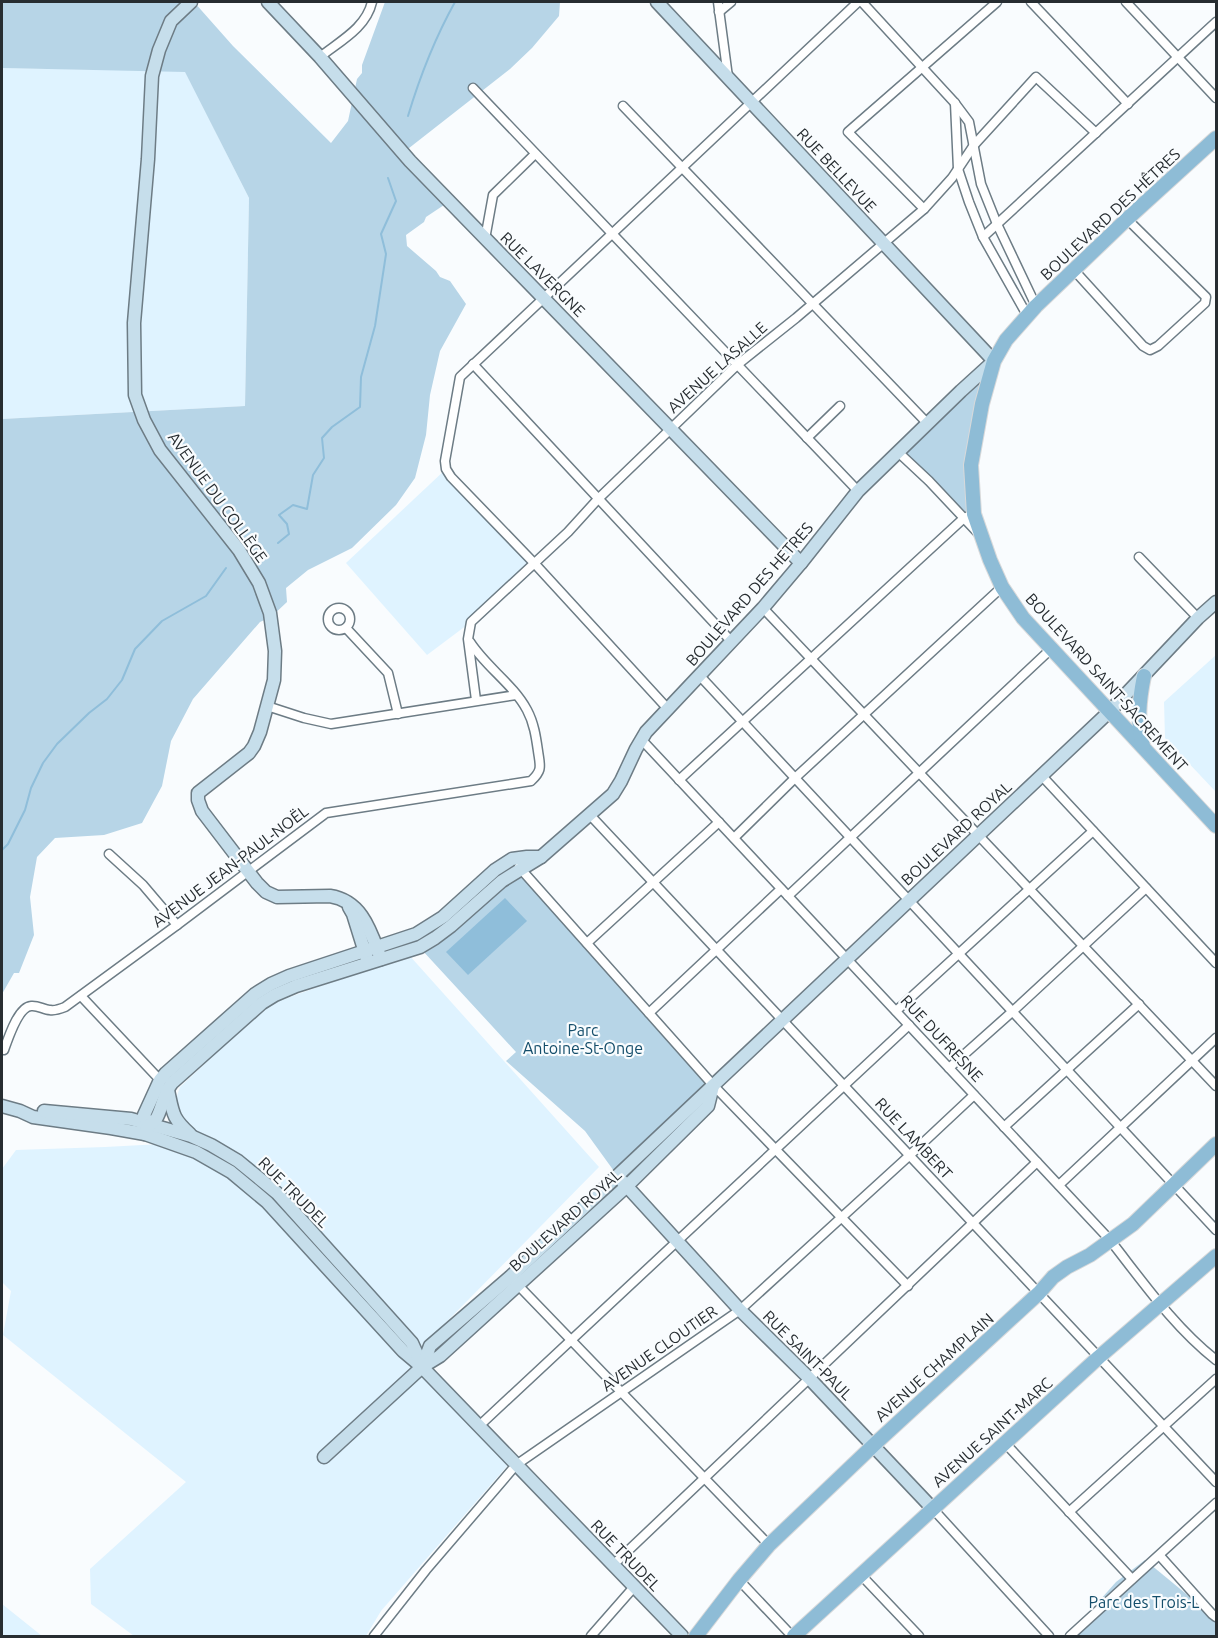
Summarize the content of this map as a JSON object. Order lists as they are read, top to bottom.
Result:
{
  "streets": {
    "main road": [
      "BOULEVARD DES HÊTRES",
      "BOULEVARD SAINT-SACREMENT",
      "AVENUE CHAMPLAIN",
      "AVENUE SAINT-MARC"
    ],
    "street": [
      "RUE BELLEVUE",
      "RUE LAVERGNE",
      "AVENUE LASALLE",
      "AVENUE DU COLLÈGE",
      "BOULEVARD DES HETRES",
      "BOULEVARD ROYAL",
      "AVENUE JEAN-PAUL-NOËL",
      "RUE DUFRESNE",
      "RUE LAMBERT",
      "RUE TRUDEL",
      "AVENUE CLOUTIER",
      "RUE SAINT-PAUL"
    ]
  },
  "crossings": [
    ["RUE BELLEVUE", "AVENUE LASALLE"],
    ["RUE BELLEVUE", "BOULEVARD DES HETRES"],
    ["RUE BELLEVUE", "BOULEVARD SAINT-SACREMENT"],
    ["BOULEVARD DES HÊTRES", "BOULEVARD SAINT-SACREMENT"],
    ["RUE LAVERGNE", "AVENUE LASALLE"],
    ["RUE LAVERGNE", "BOULEVARD DES HETRES"],
    ["AVENUE LASALLE", "AVENUE JEAN-PAUL-NOËL"],
    ["AVENUE DU COLLÈGE", "BOULEVARD DES HETRES"],
    ["AVENUE DU COLLÈGE", "AVENUE JEAN-PAUL-NOËL"],
    ["BOULEVARD DES HETRES", "BOULEVARD SAINT-SACREMENT"],
    ["BOULEVARD DES HETRES", "RUE DUFRESNE"],
    ["BOULEVARD DES HETRES", "RUE LAMBERT"],
    ["BOULEVARD DES HETRES", "RUE TRUDEL"],
    ["BOULEVARD SAINT-SACREMENT", "BOULEVARD ROYAL"],
    ["BOULEVARD ROYAL", "RUE DUFRESNE"],
    ["BOULEVARD ROYAL", "RUE LAMBERT"],
    ["BOULEVARD ROYAL", "RUE TRUDEL"],
    ["BOULEVARD ROYAL", "RUE SAINT-PAUL"],
    ["RUE DUFRESNE", "AVENUE CLOUTIER"],
    ["RUE DUFRESNE", "AVENUE CHAMPLAIN"],
    ["RUE DUFRESNE", "AVENUE SAINT-MARC"],
    ["RUE LAMBERT", "AVENUE CLOUTIER"],
    ["RUE LAMBERT", "AVENUE CHAMPLAIN"],
    ["RUE LAMBERT", "AVENUE SAINT-MARC"],
    ["RUE TRUDEL", "AVENUE CLOUTIER"],
    ["AVENUE CLOUTIER", "RUE SAINT-PAUL"],
    ["RUE SAINT-PAUL", "AVENUE CHAMPLAIN"],
    ["RUE SAINT-PAUL", "AVENUE SAINT-MARC"]
  ],
  "parks": ["Parc Antoine-St-Onge", "Parc des Trois-L"]
}
